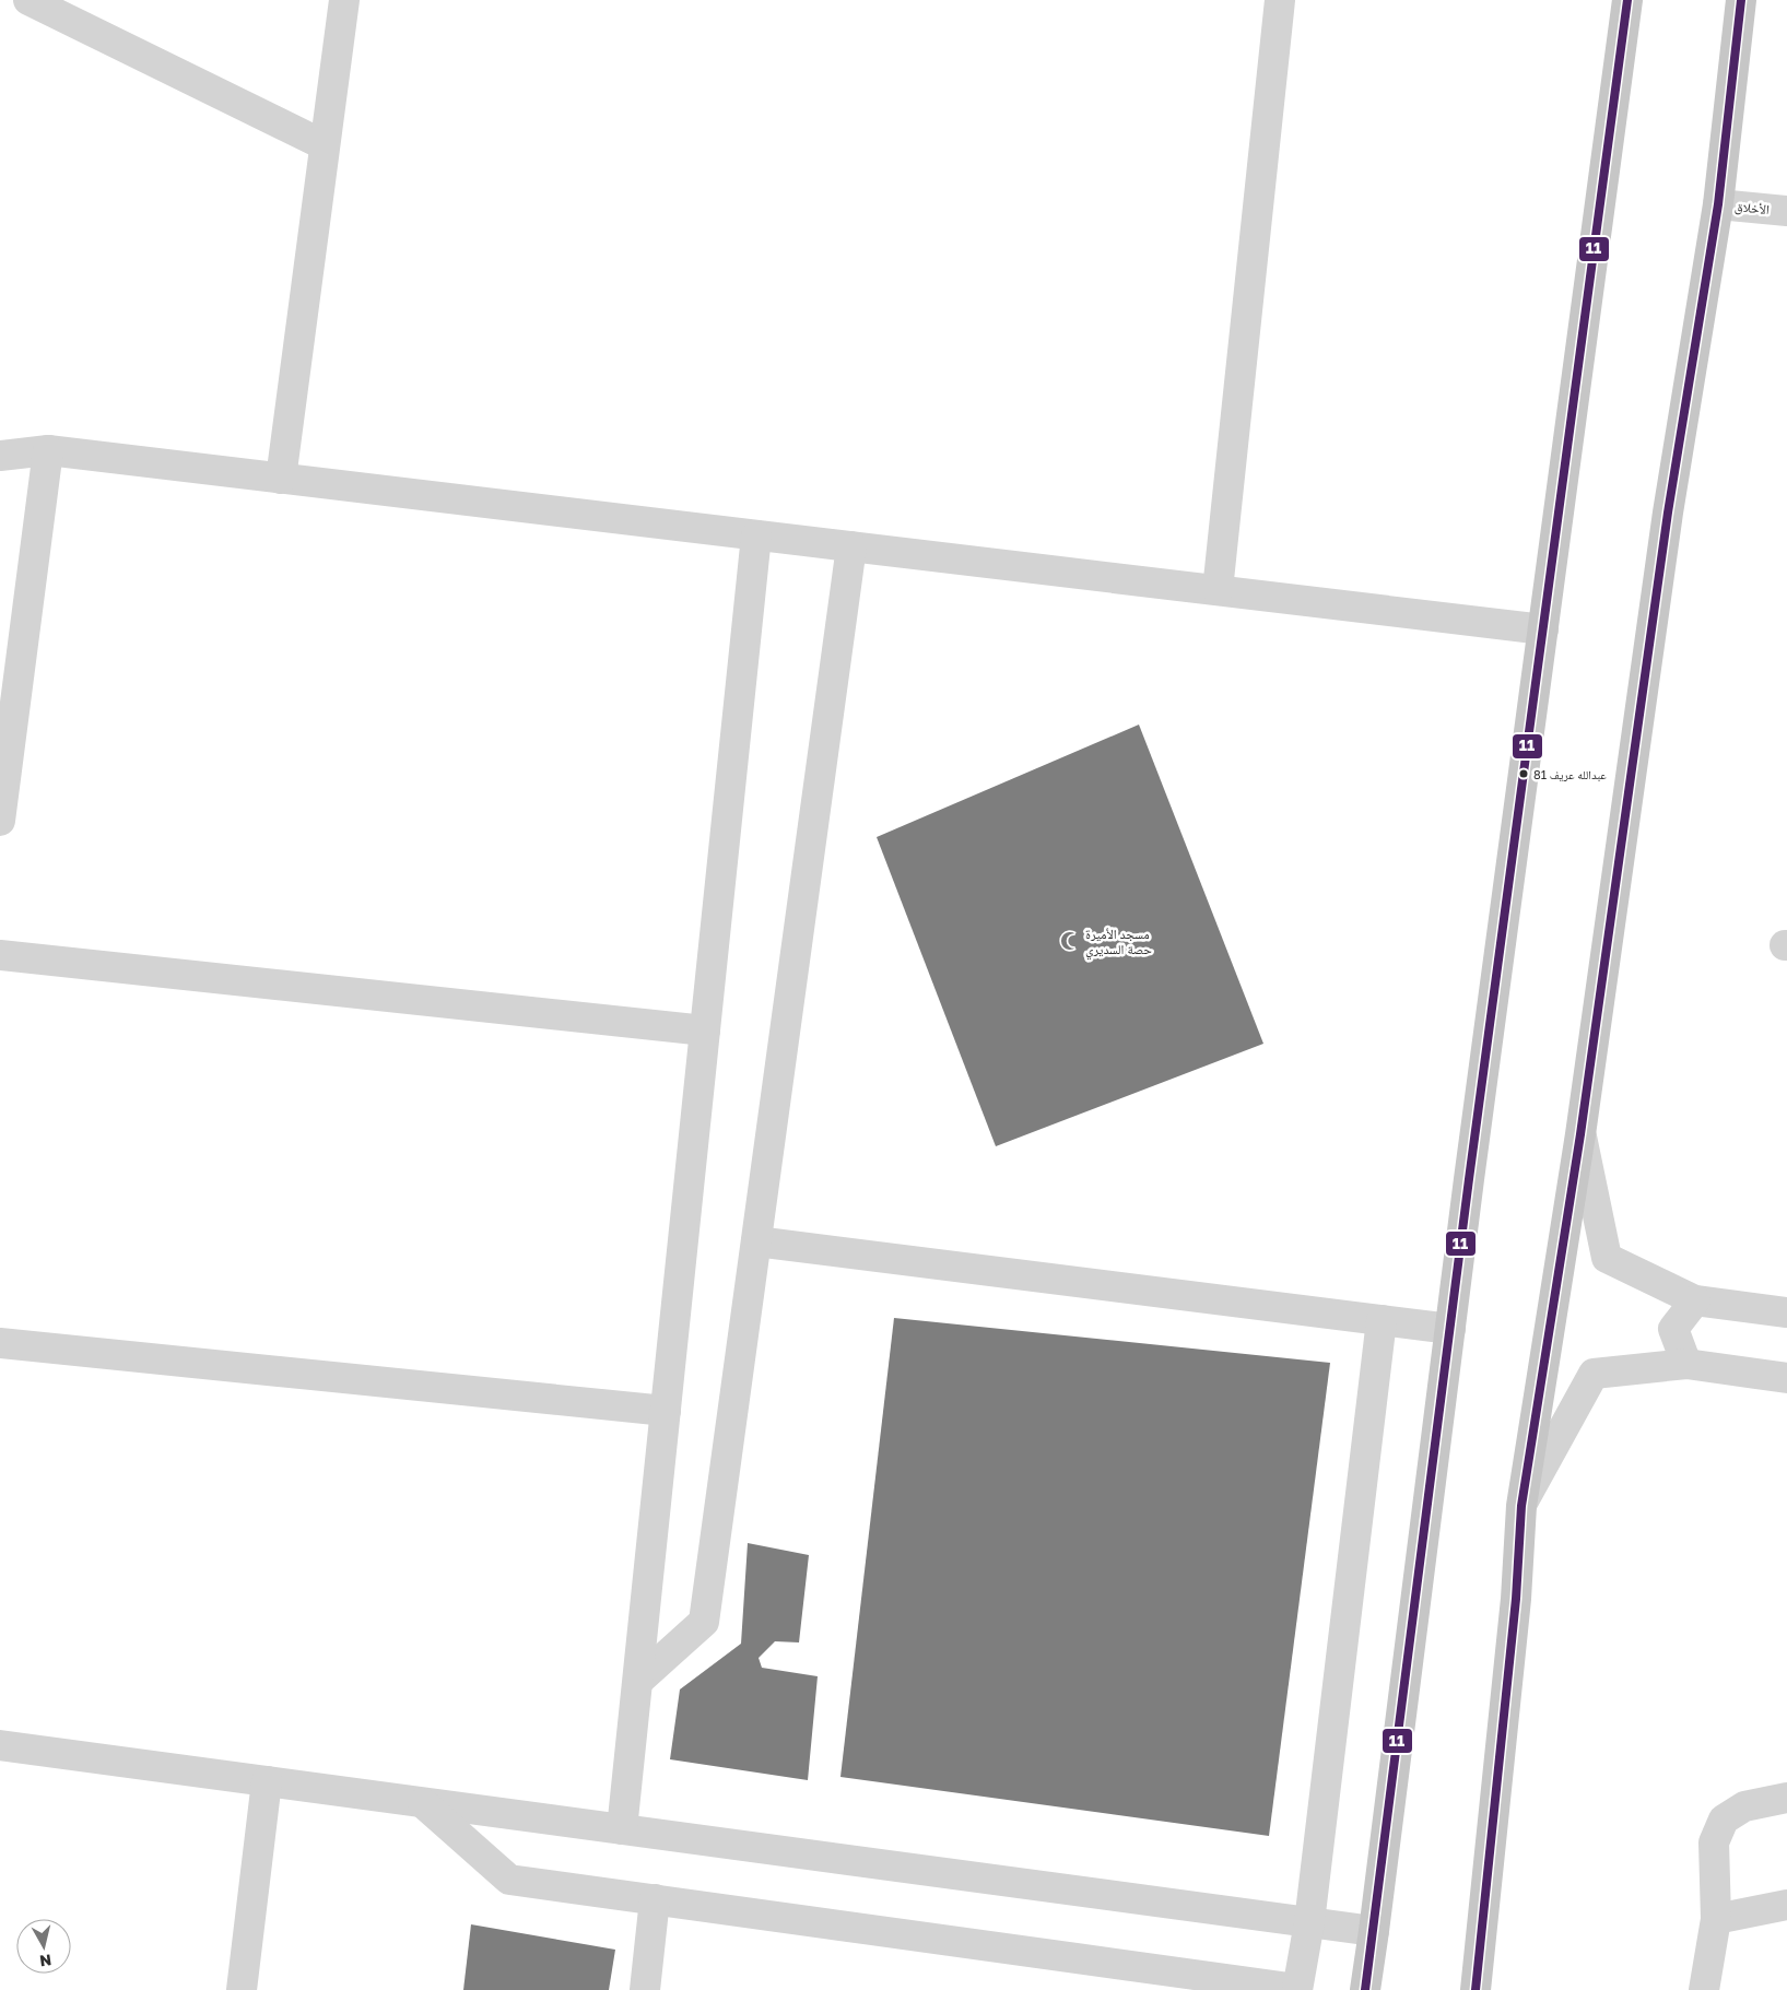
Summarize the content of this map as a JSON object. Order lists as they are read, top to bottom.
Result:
{
  "streets": {
    "street": ["الأخلاق"]
  },
  "places": {
    "other": ["عبدالله عريف 81"],
    "mosque": ["مسجد الأميرة حصة السديري"]
  },
  "lines": ["transit line 11"],
  "north": "bottom"
}
